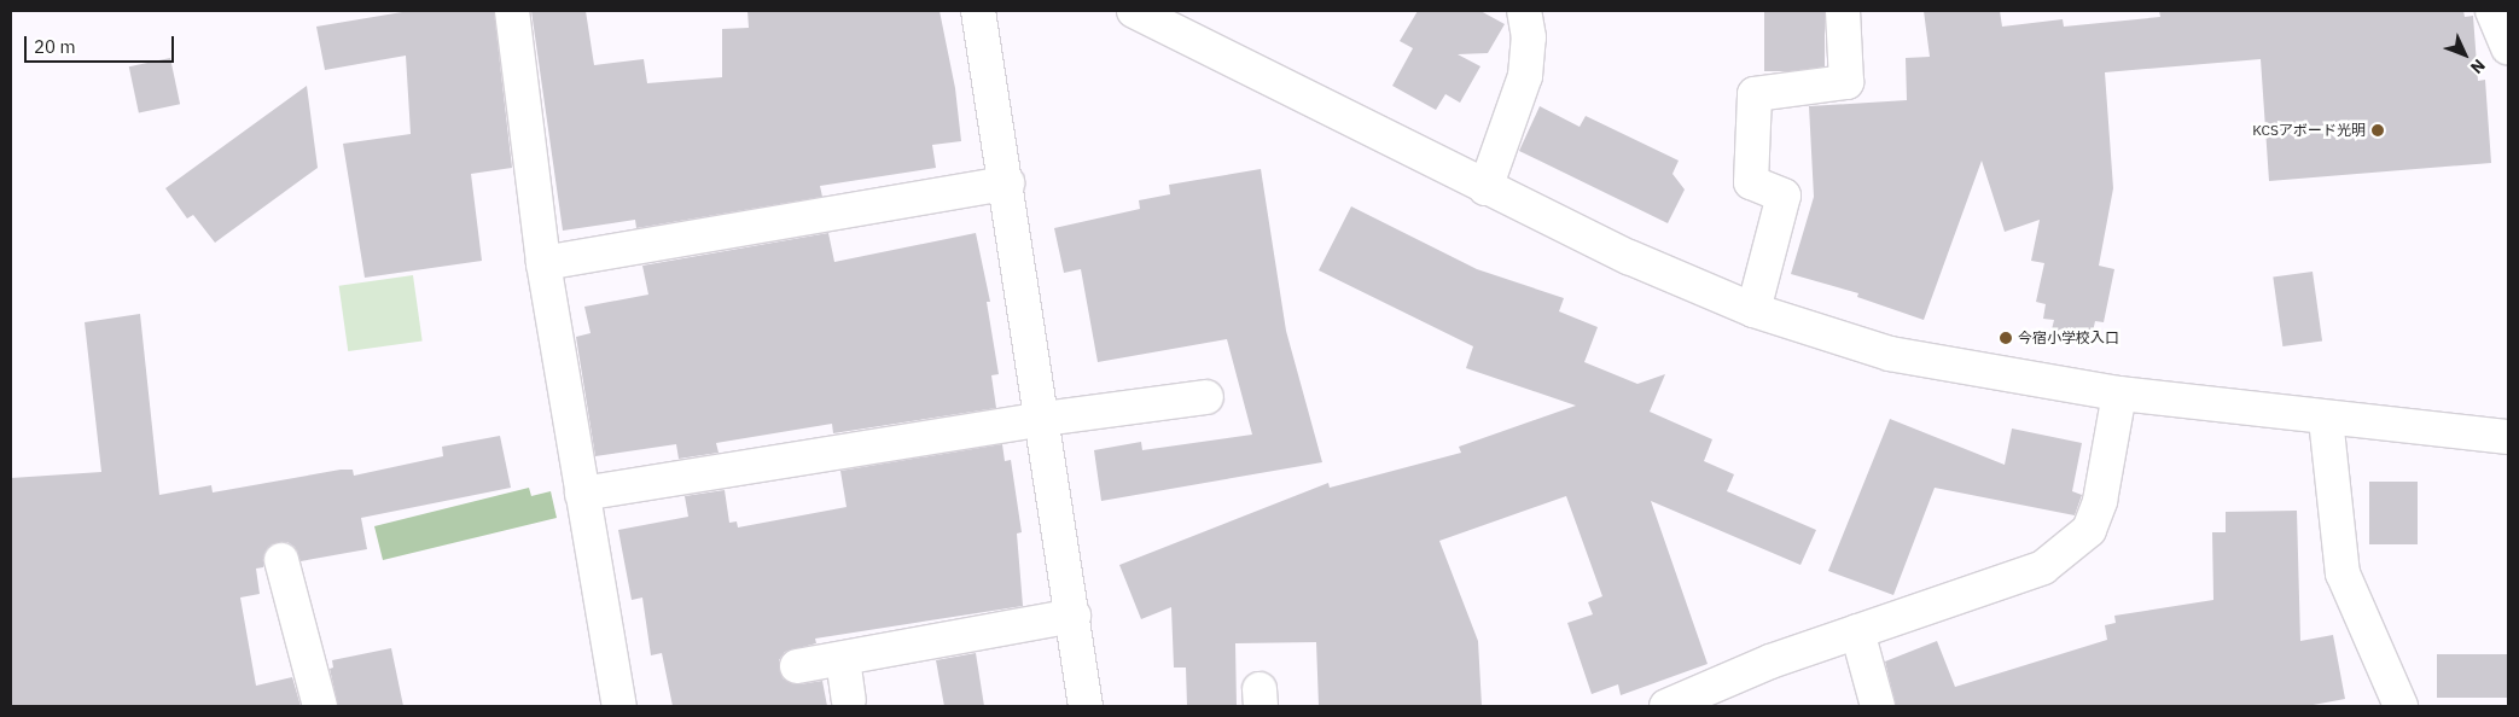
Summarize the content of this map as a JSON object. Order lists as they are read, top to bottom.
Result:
{
  "places": ["KCSアボード光明", "今宿小学校入口"],
  "scale_bar": "20 m",
  "north": "bottom right"
}
